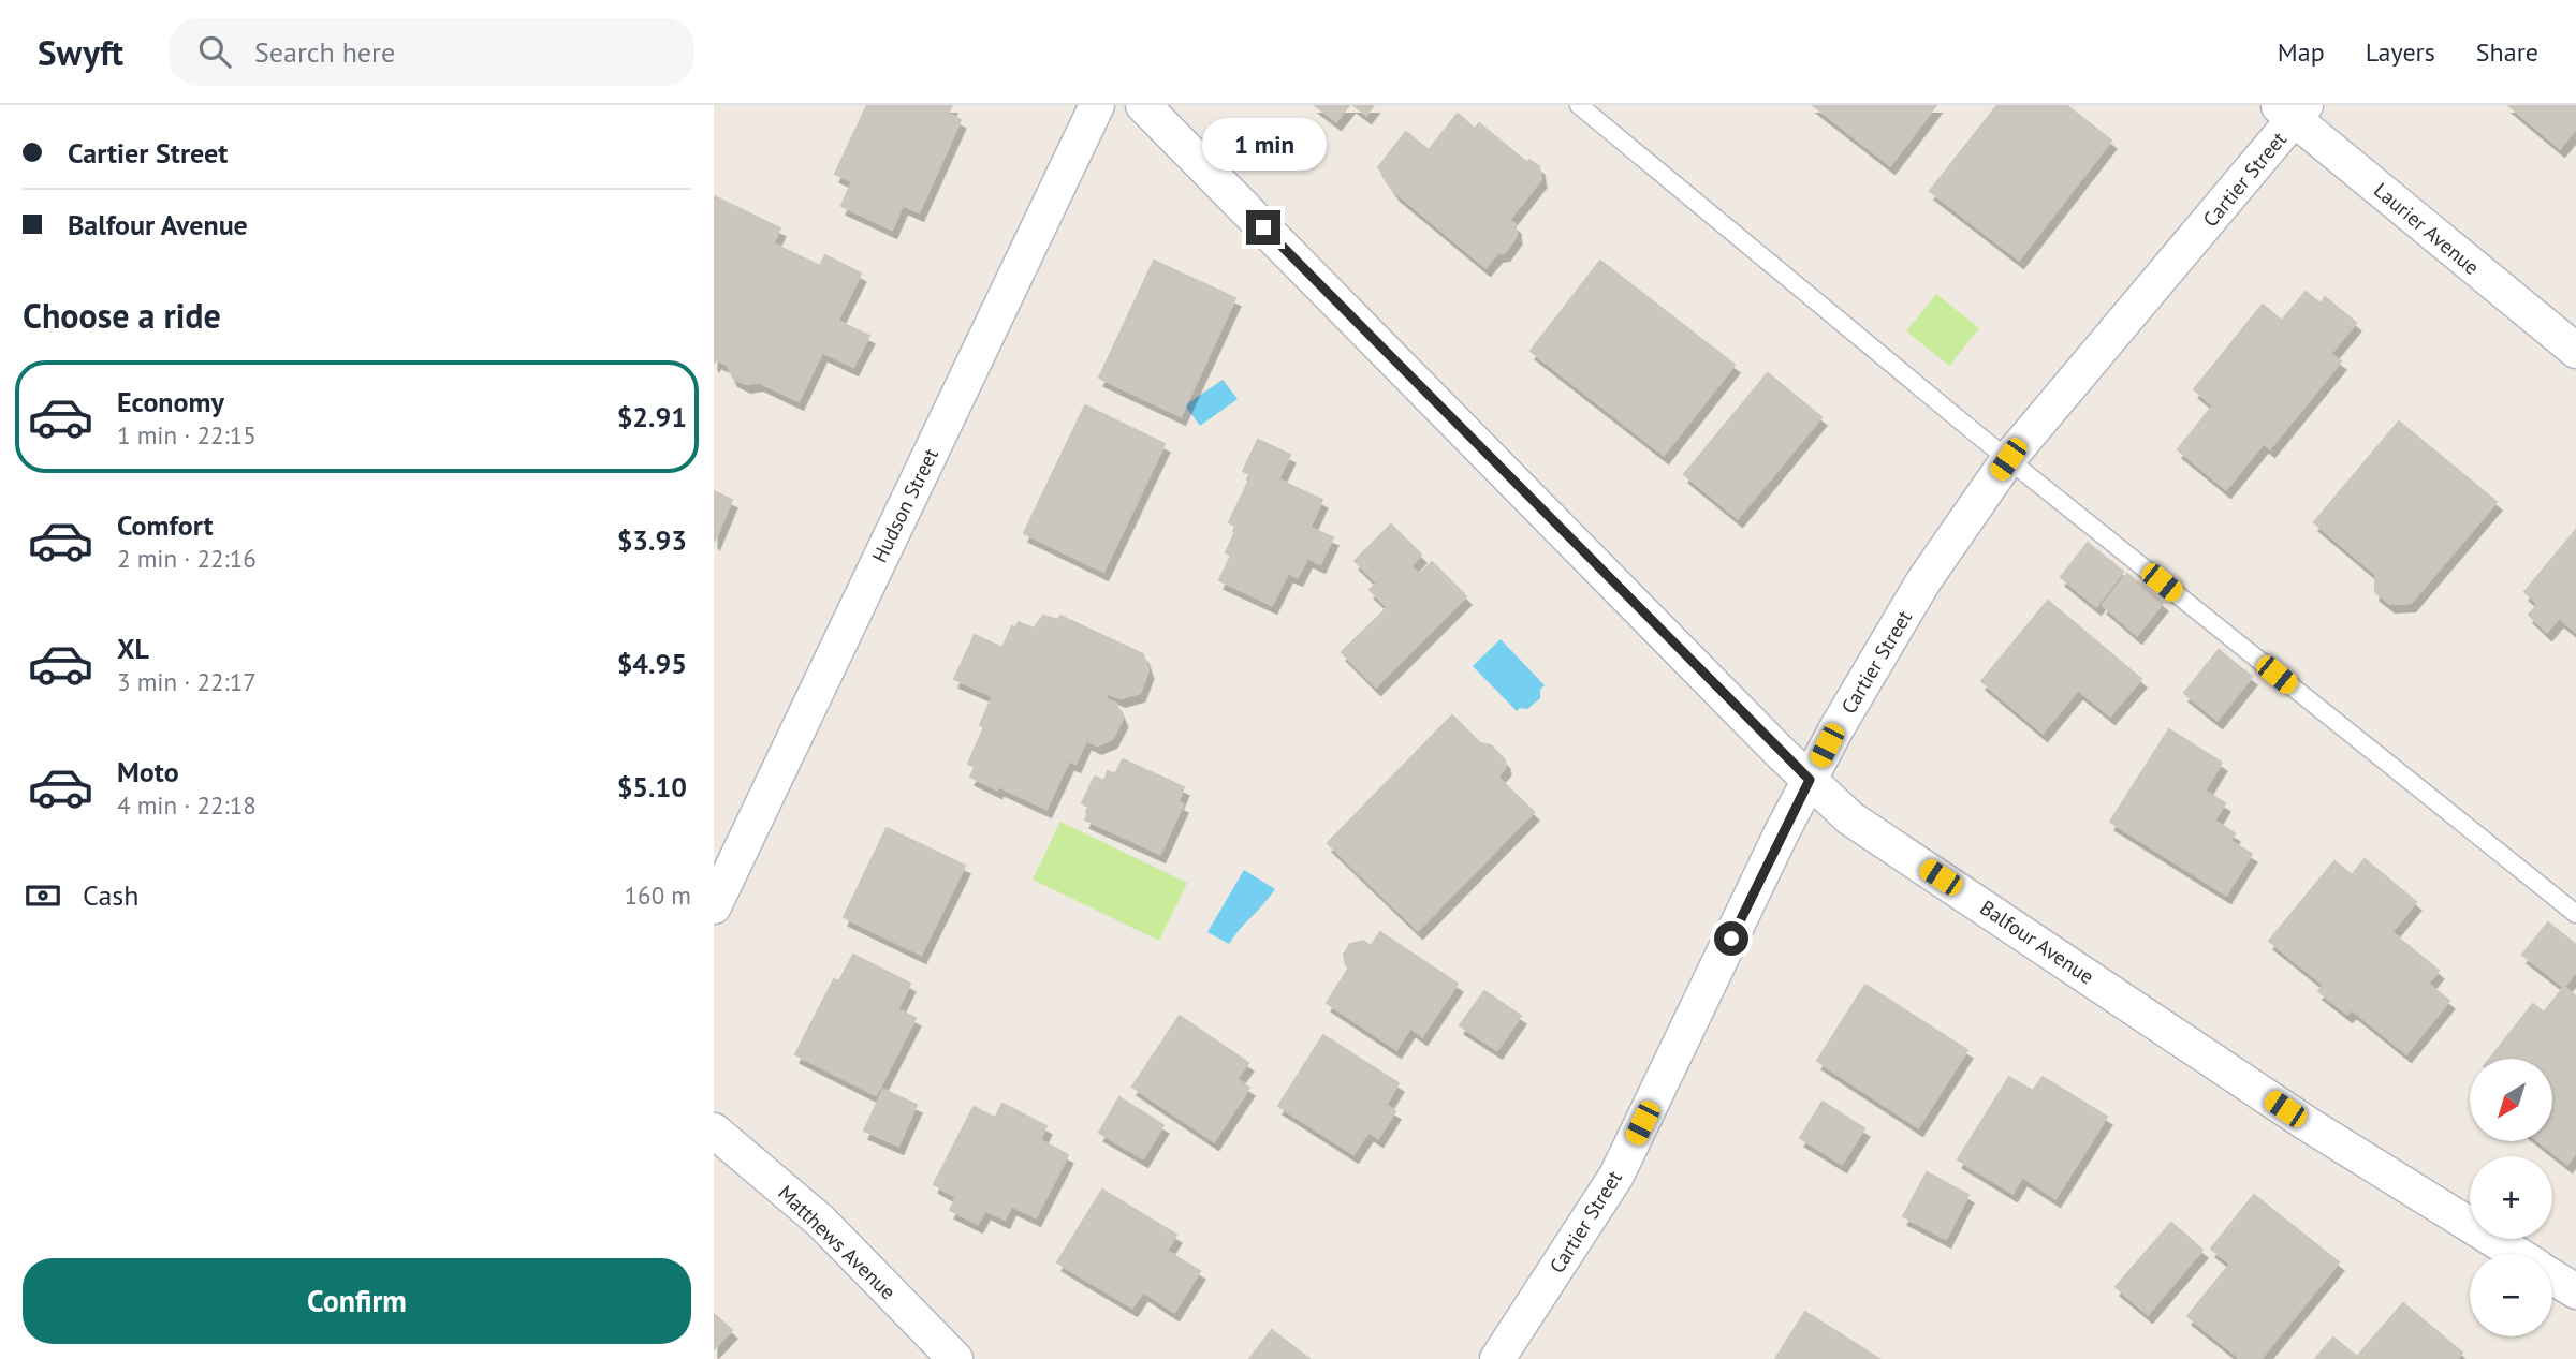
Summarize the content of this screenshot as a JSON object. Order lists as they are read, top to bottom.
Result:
{
  "streets": {
    "street": [
      "Cartier Street",
      "Laurier Avenue",
      "Hudson Street",
      "Balfour Avenue",
      "Matthews Avenue"
    ]
  },
  "crossings": [
    ["Cartier Street", "Laurier Avenue"],
    ["Cartier Street", "Balfour Avenue"]
  ],
  "north": "bottom left",
  "page": {
    "header": "Swyft",
    "search": "Search here",
    "nav": ["Map", "Layers", "Share"],
    "banner": ["Cartier Street", "Balfour Avenue"],
    "bubble": "1 min",
    "heading": "Choose a ride",
    "list": [
      {
        "name": "Economy",
        "note": "1 min · 22:15",
        "value": "$2.91"
      },
      {
        "name": "Comfort",
        "note": "2 min · 22:16",
        "value": "$3.93"
      },
      {
        "name": "XL",
        "note": "3 min · 22:17",
        "value": "$4.95"
      },
      {
        "name": "Moto",
        "note": "4 min · 22:18",
        "value": "$5.10"
      }
    ],
    "pay": ["Cash", "160 m"],
    "map_buttons": ["+", "−"],
    "buttons": "Confirm"
  }
}
